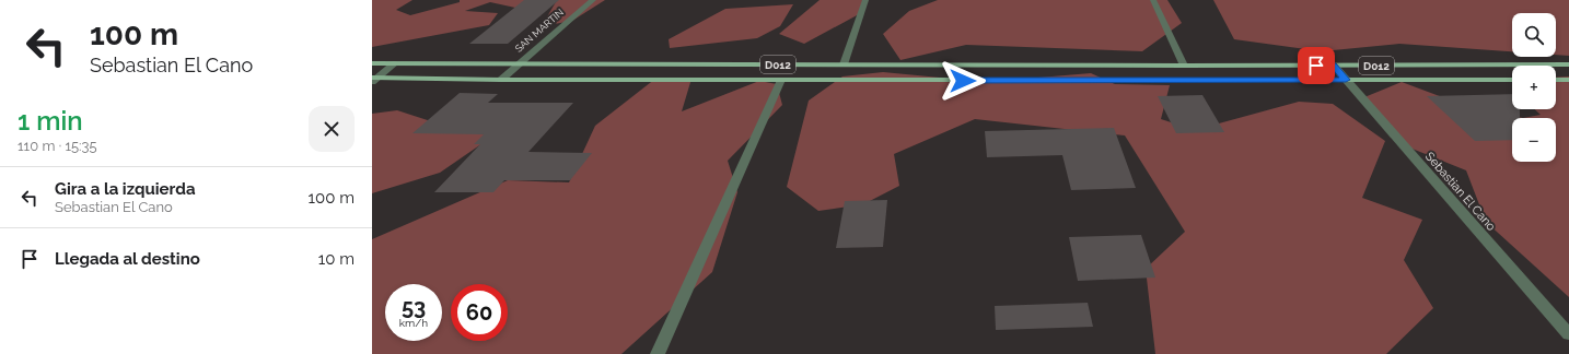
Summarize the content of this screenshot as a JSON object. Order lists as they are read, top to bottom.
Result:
{
  "streets": {
    "main road": ["D012"],
    "street": ["SAN MARTIN", "Sebastian El Cano"]
  },
  "crossings": [
    ["SAN MARTIN", "D012"],
    ["D012", "Sebastian El Cano"]
  ],
  "page": {
    "turn": ["100 m", "Sebastian El Cano"],
    "map_buttons": ["+", "−"],
    "heading": ["1 min", "110 m · 15:35"],
    "list": [
      {
        "name": "Gira a la izquierda",
        "note": "Sebastian El Cano",
        "value": "100 m"
      },
      {
        "name": "Llegada al destino",
        "value": "10 m"
      }
    ],
    "speed": "53 km/h",
    "limit": "60"
  }
}
